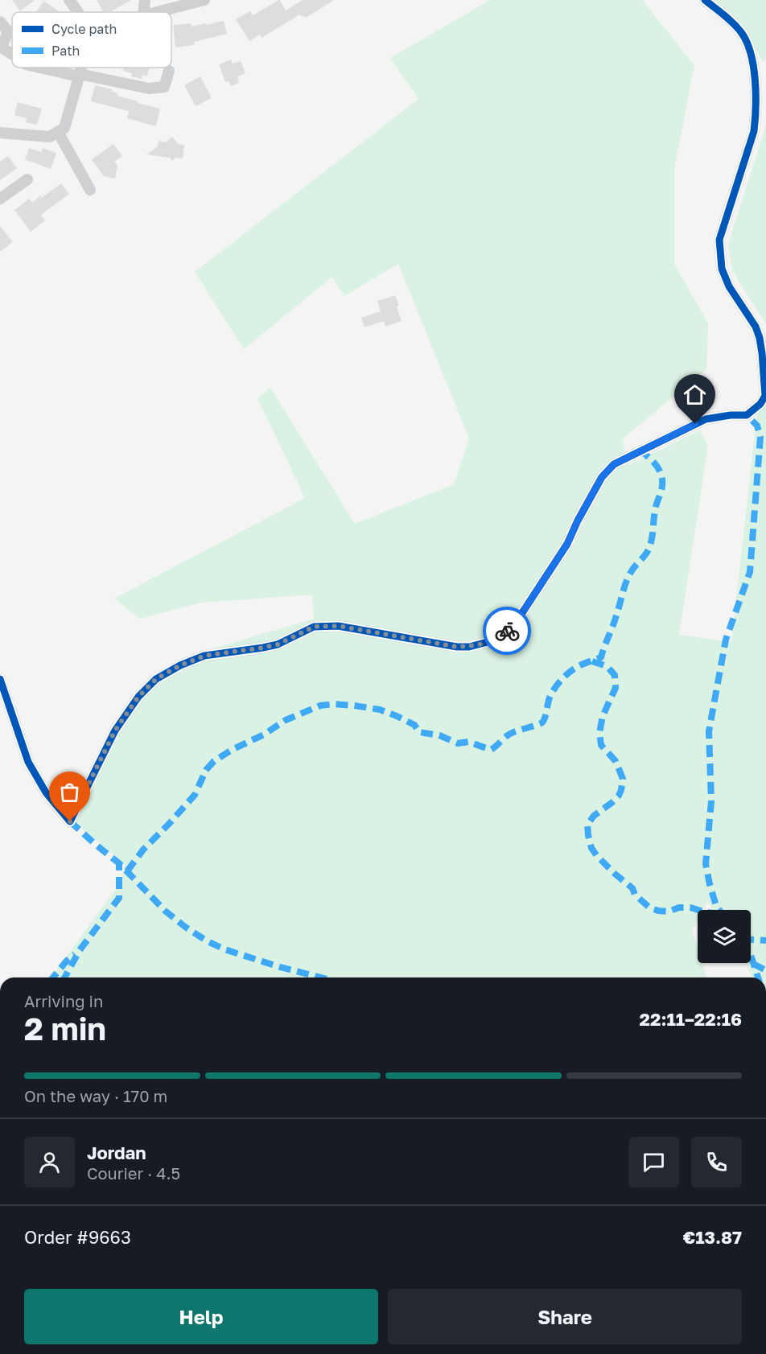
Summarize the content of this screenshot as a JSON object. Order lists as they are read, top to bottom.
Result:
{
  "legend": ["Cycle path", "Path"],
  "page": {
    "heading": ["2 min", "Arriving in", "22:11–22:16"],
    "panel": [
      "Jordan",
      "Courier · 4.5",
      "Order #9663",
      "€13.87"
    ],
    "bar": "On the way · 170 m",
    "buttons": ["Help", "Share"]
  }
}
